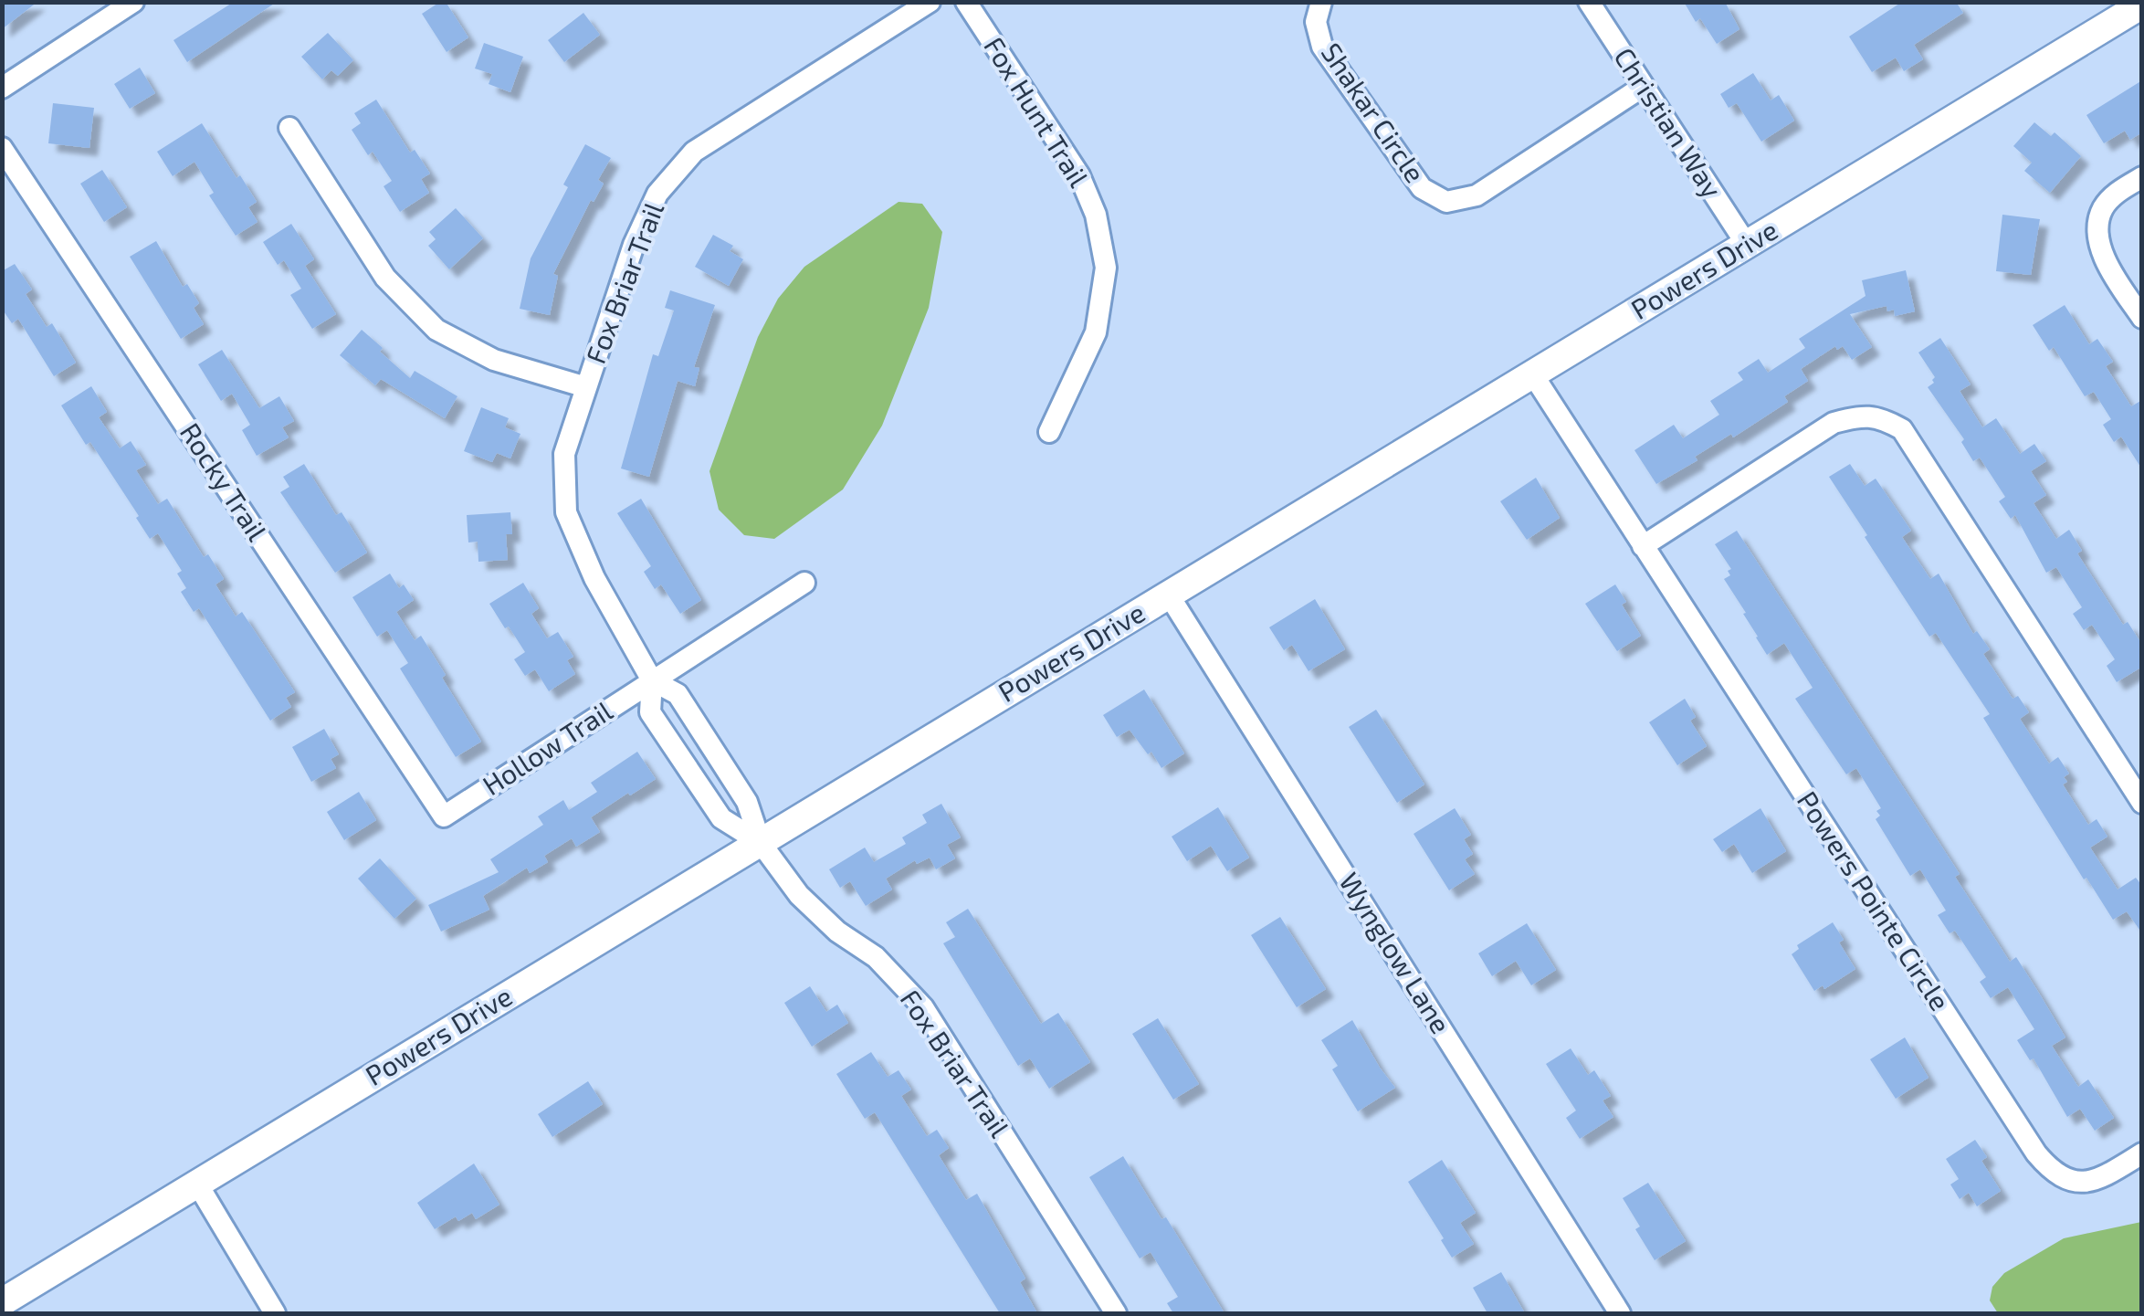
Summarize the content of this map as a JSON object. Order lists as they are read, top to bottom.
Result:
{
  "streets": {
    "street": [
      "Fox Hunt Trail",
      "Shakar Circle",
      "Christian Way",
      "Powers Drive",
      "Fox Briar Trail",
      "Rocky Trail",
      "Hollow Trail",
      "Powers Pointe Circle",
      "Wynglow Lane"
    ]
  },
  "crossings": [
    ["Shakar Circle", "Christian Way"],
    ["Christian Way", "Powers Drive"],
    ["Powers Drive", "Fox Briar Trail"],
    ["Powers Drive", "Powers Pointe Circle"],
    ["Powers Drive", "Wynglow Lane"],
    ["Fox Briar Trail", "Hollow Trail"],
    ["Rocky Trail", "Hollow Trail"]
  ]
}
